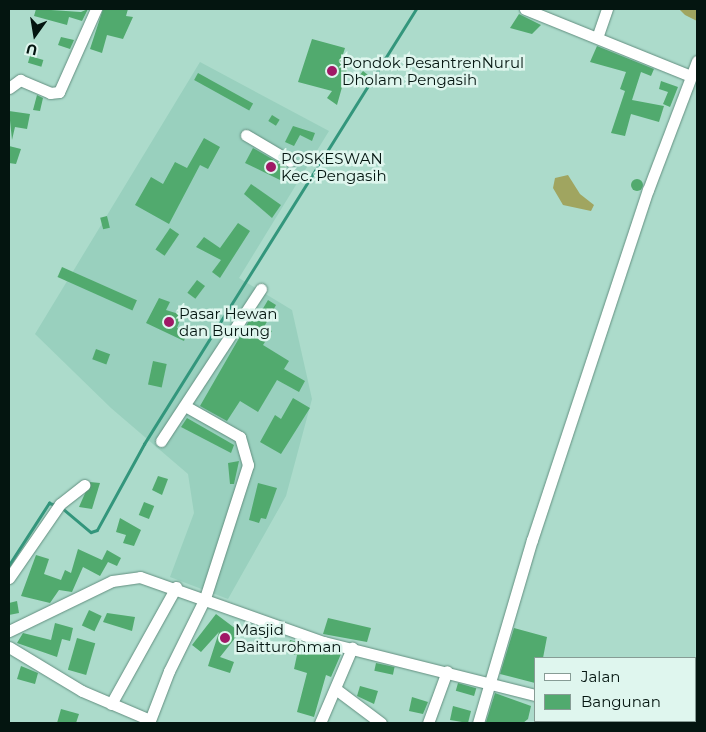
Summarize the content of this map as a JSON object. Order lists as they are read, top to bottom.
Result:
{
  "places": [
    "Pondok PesantrenNurul Dholam Pengasih",
    "POSKESWAN Kec. Pengasih",
    "Pasar Hewan dan Burung",
    "Masjid Baitturohman"
  ],
  "legend": ["Jalan", "Bangunan"],
  "north": "bottom"
}
